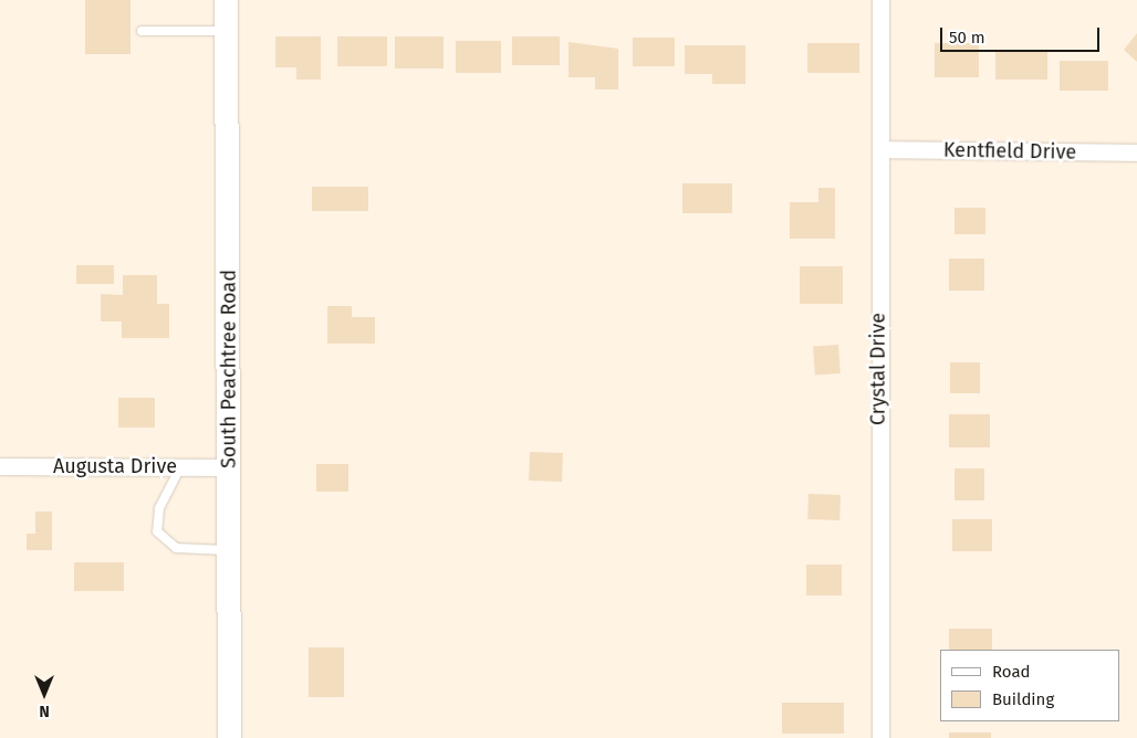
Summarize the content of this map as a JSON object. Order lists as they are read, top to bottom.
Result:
{
  "streets": {
    "main road": ["South Peachtree Road"],
    "street": ["Kentfield Drive", "Crystal Drive", "Augusta Drive"]
  },
  "crossings": [
    ["Kentfield Drive", "Crystal Drive"],
    ["South Peachtree Road", "Augusta Drive"]
  ],
  "legend": ["Road", "Building"],
  "scale_bar": "50 m",
  "north": "bottom"
}
